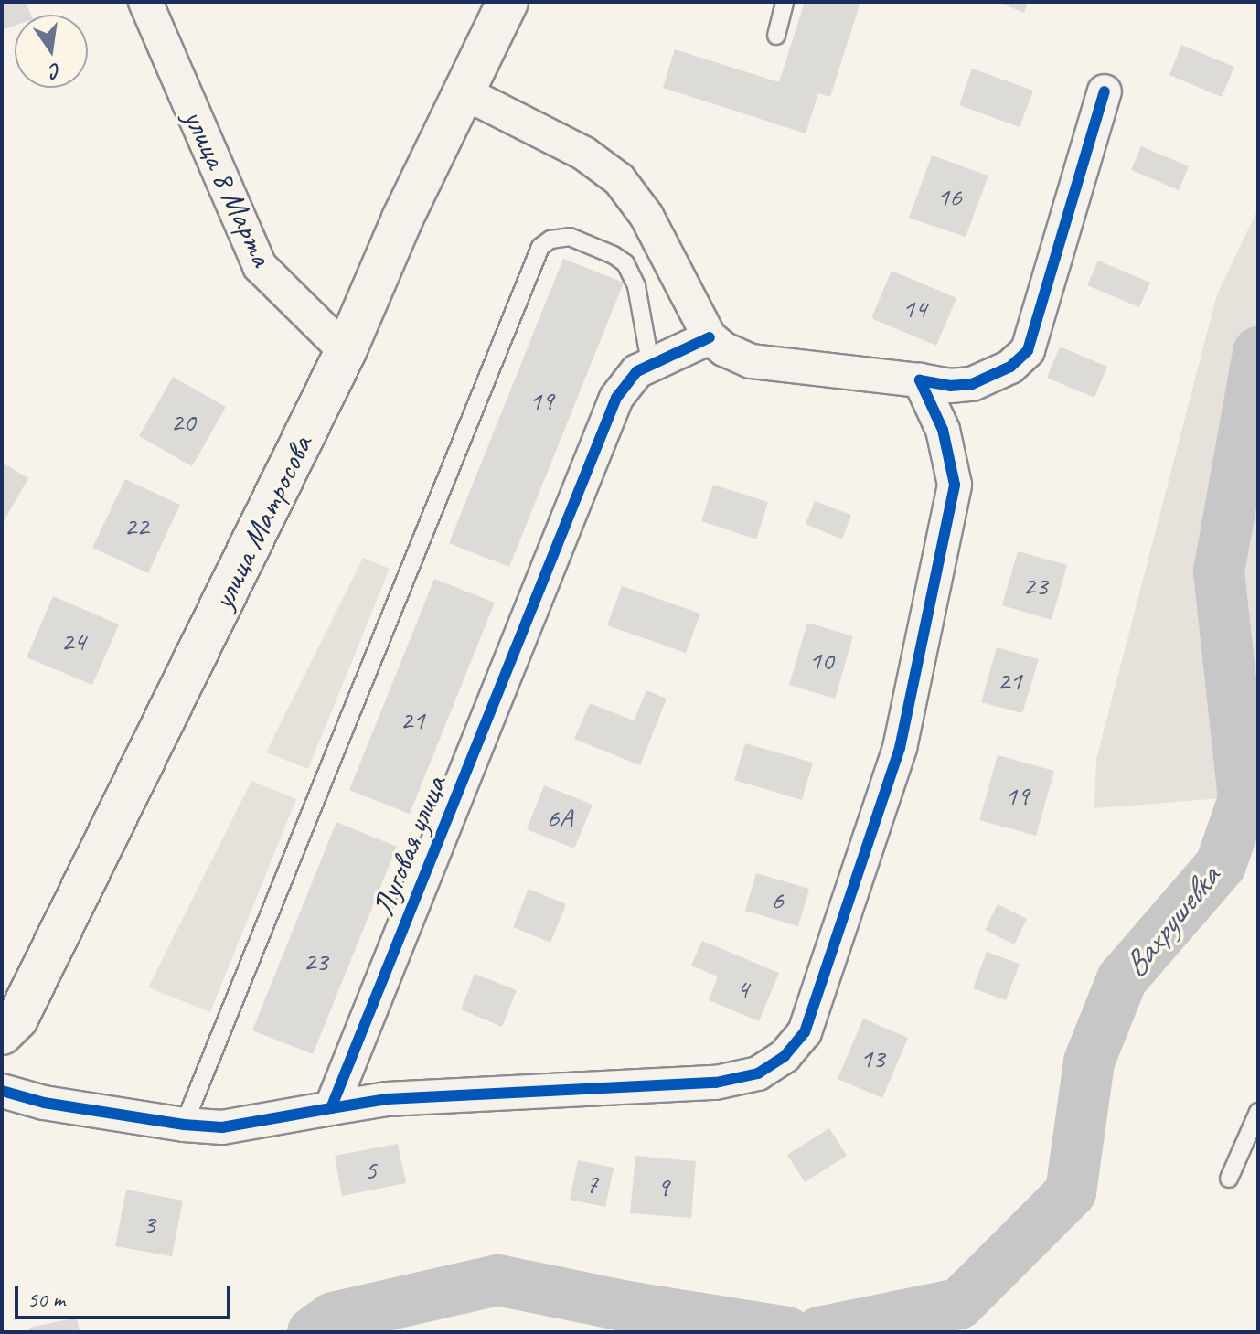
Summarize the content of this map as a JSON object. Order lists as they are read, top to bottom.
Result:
{
  "streets": {
    "street": ["улица 8 Марта", "улица Матросова", "Луговая улица"]
  },
  "crossings": [
    ["улица 8 Марта", "улица Матросова"]
  ],
  "water": ["Вахрушевка"],
  "house_numbers": [
    "16",
    "14",
    "19",
    "20",
    "22",
    "23",
    "24",
    "10",
    "21",
    "21",
    "19",
    "6А",
    "6",
    "23",
    "4",
    "13",
    "5",
    "7",
    "9",
    "3"
  ],
  "scale_bar": "50 m",
  "north": "bottom"
}
